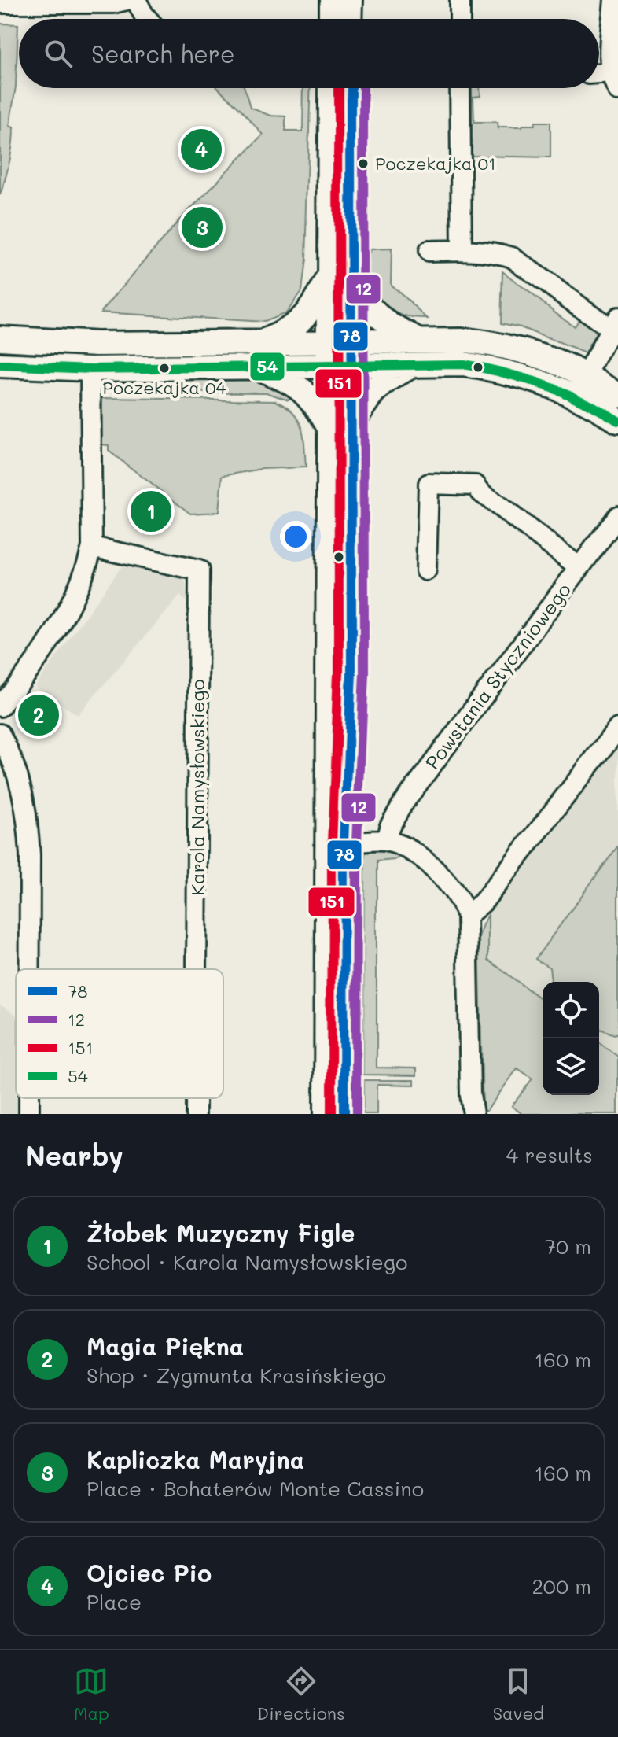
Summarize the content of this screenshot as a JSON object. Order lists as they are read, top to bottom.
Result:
{
  "streets": {
    "street": ["Powstania Styczniowego", "Karola Namysłowskiego"]
  },
  "places": ["Poczekajka 01", "Poczekajka 04"],
  "lines": [
    "transit line 78",
    "transit line 12",
    "transit line 151",
    "transit line 54"
  ],
  "legend": [
    "78",
    "12",
    "151",
    "54"
  ],
  "page": {
    "search": "Search here",
    "pins": [
      "4",
      "3",
      "1",
      "2"
    ],
    "heading": ["Nearby", "4 results"],
    "list": [
      {
        "mark": "1",
        "name": "Żłobek Muzyczny Figle",
        "note": "School · Karola Namysłowskiego",
        "value": "70 m"
      },
      {
        "mark": "2",
        "name": "Magia Piękna",
        "note": "Shop · Zygmunta Krasińskiego",
        "value": "160 m"
      },
      {
        "mark": "3",
        "name": "Kapliczka Maryjna",
        "note": "Place · Bohaterów Monte Cassino",
        "value": "160 m"
      },
      {
        "mark": "4",
        "name": "Ojciec Pio",
        "note": "Place",
        "value": "200 m"
      }
    ],
    "nav": ["Map", "Directions", "Saved"]
  }
}
